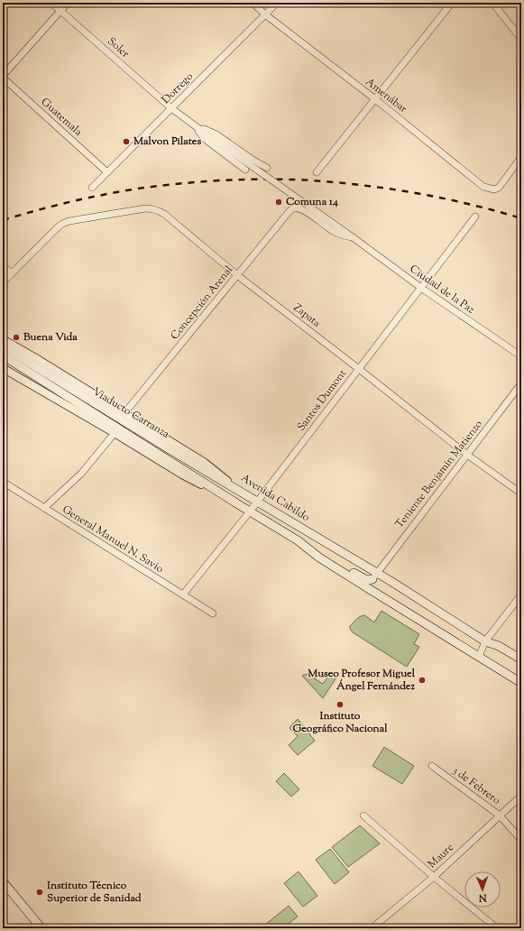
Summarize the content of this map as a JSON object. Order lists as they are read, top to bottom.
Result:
{
  "streets": {
    "main road": ["Viaducto Carranza", "Avenida Cabildo"],
    "street": [
      "Soler",
      "Dorrego",
      "Amenábar",
      "Guatemala",
      "Ciudad de la Paz",
      "Concepción Arenal",
      "Zapata",
      "Santos Dumont",
      "Teniente Benjamín Matienzo",
      "General Manuel N. Savio",
      "3 de Febrero",
      "Maure"
    ]
  },
  "crossings": [
    ["Soler", "Dorrego"],
    ["Soler", "Ciudad de la Paz"],
    ["Dorrego", "Amenábar"],
    ["Dorrego", "Guatemala"],
    ["Dorrego", "Ciudad de la Paz"],
    ["Ciudad de la Paz", "Concepción Arenal"],
    ["Ciudad de la Paz", "Santos Dumont"],
    ["Concepción Arenal", "Zapata"],
    ["Concepción Arenal", "Avenida Cabildo"],
    ["Zapata", "Santos Dumont"],
    ["Zapata", "Teniente Benjamín Matienzo"],
    ["Santos Dumont", "Avenida Cabildo"],
    ["Santos Dumont", "General Manuel N. Savio"],
    ["Viaducto Carranza", "Avenida Cabildo"],
    ["Teniente Benjamín Matienzo", "Avenida Cabildo"],
    ["3 de Febrero", "Maure"]
  ],
  "places": [
    "Malvon Pilates",
    "Comuna 14",
    "Buena Vida",
    "Museo Profesor Miguel Ángel Fernández",
    "Instituto Geográfico Nacional",
    "Instituto Técnico Superior de Sanidad"
  ],
  "north": "bottom"
}
